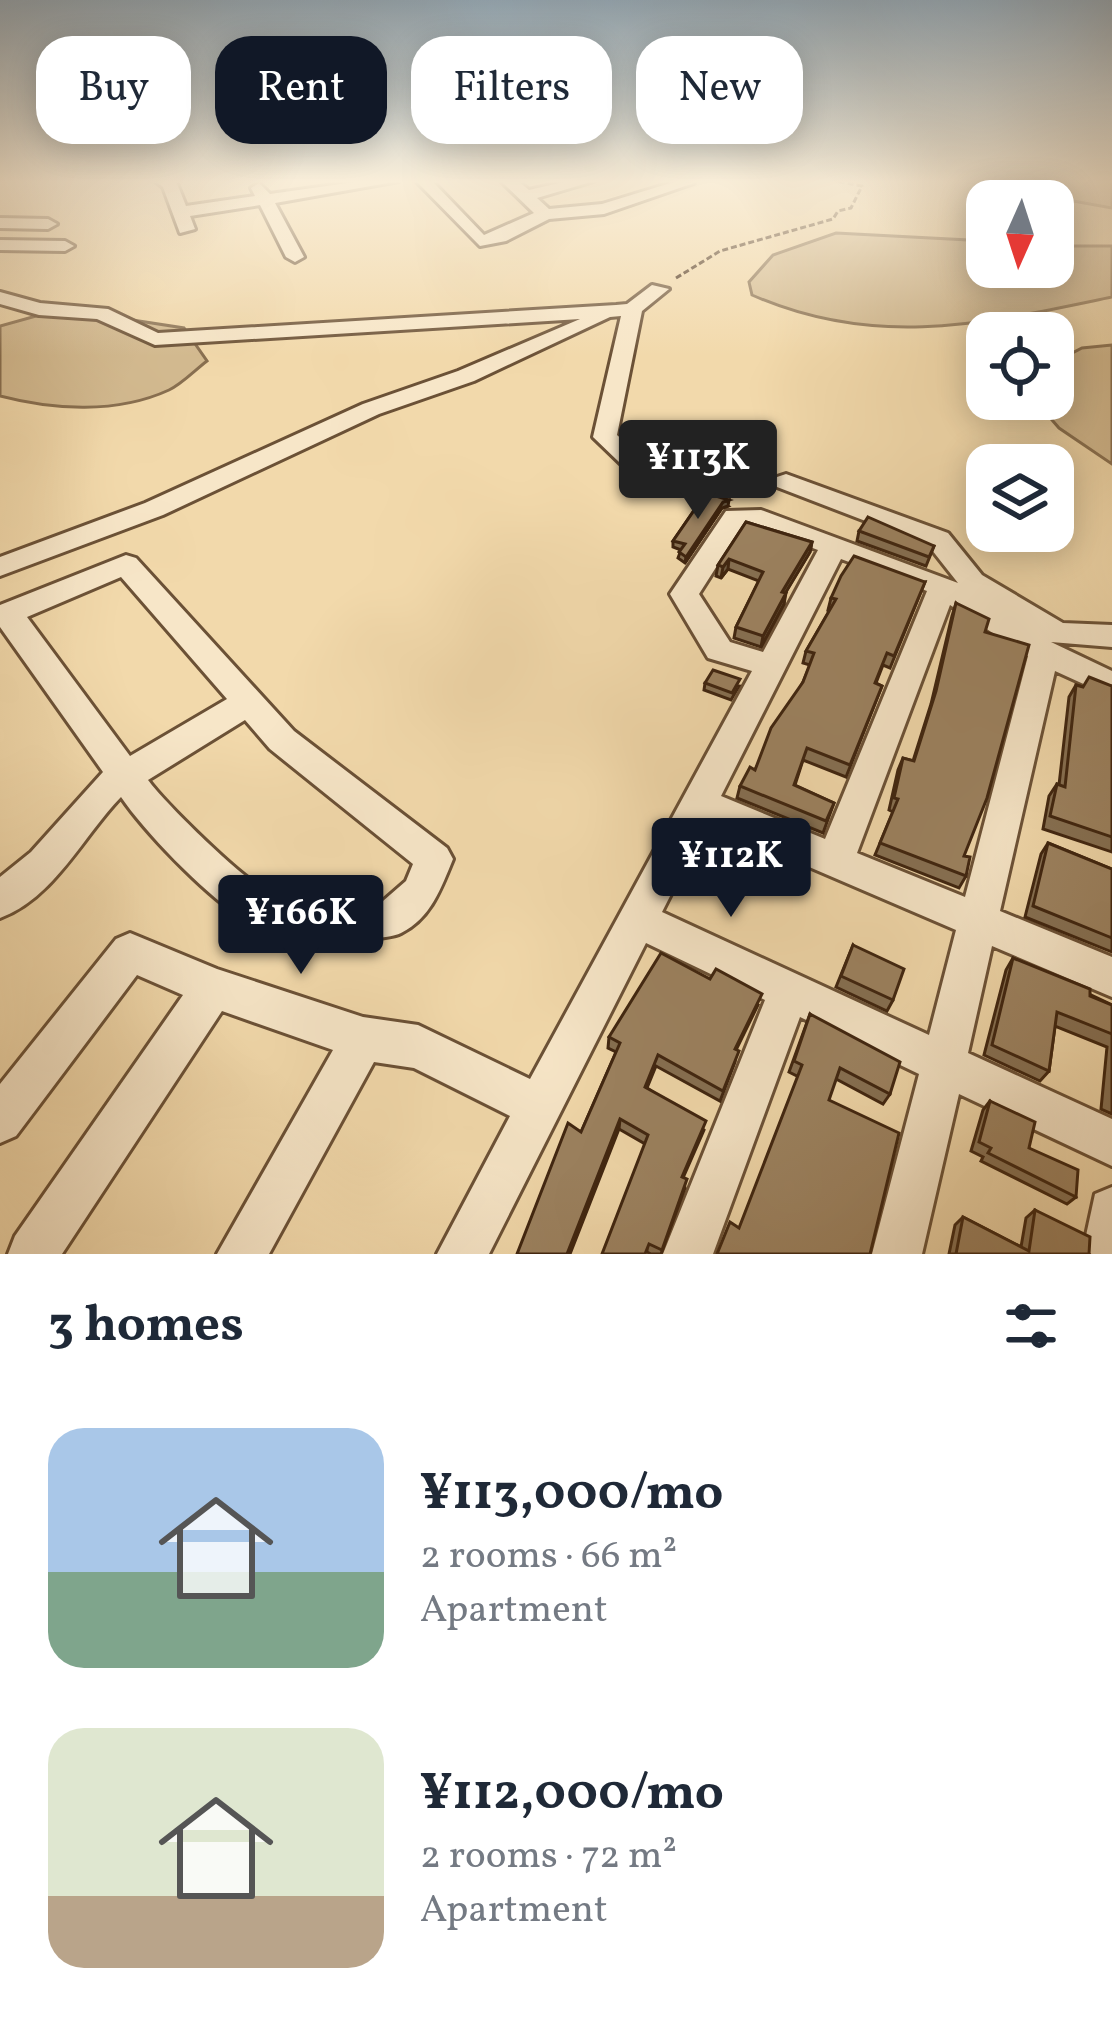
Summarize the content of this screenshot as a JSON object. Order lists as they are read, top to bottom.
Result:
{
  "north": "bottom",
  "page": {
    "chip": [
      "Buy",
      "Rent",
      "Filters",
      "New"
    ],
    "price": ["¥113K", "¥112K", "¥166K"],
    "heading": "3 homes",
    "list": [
      {
        "name": "¥113,000/mo",
        "note": "2 rooms · 66 m² · Apartment"
      },
      {
        "name": "¥112,000/mo",
        "note": "2 rooms · 72 m² · Apartment"
      }
    ]
  }
}
